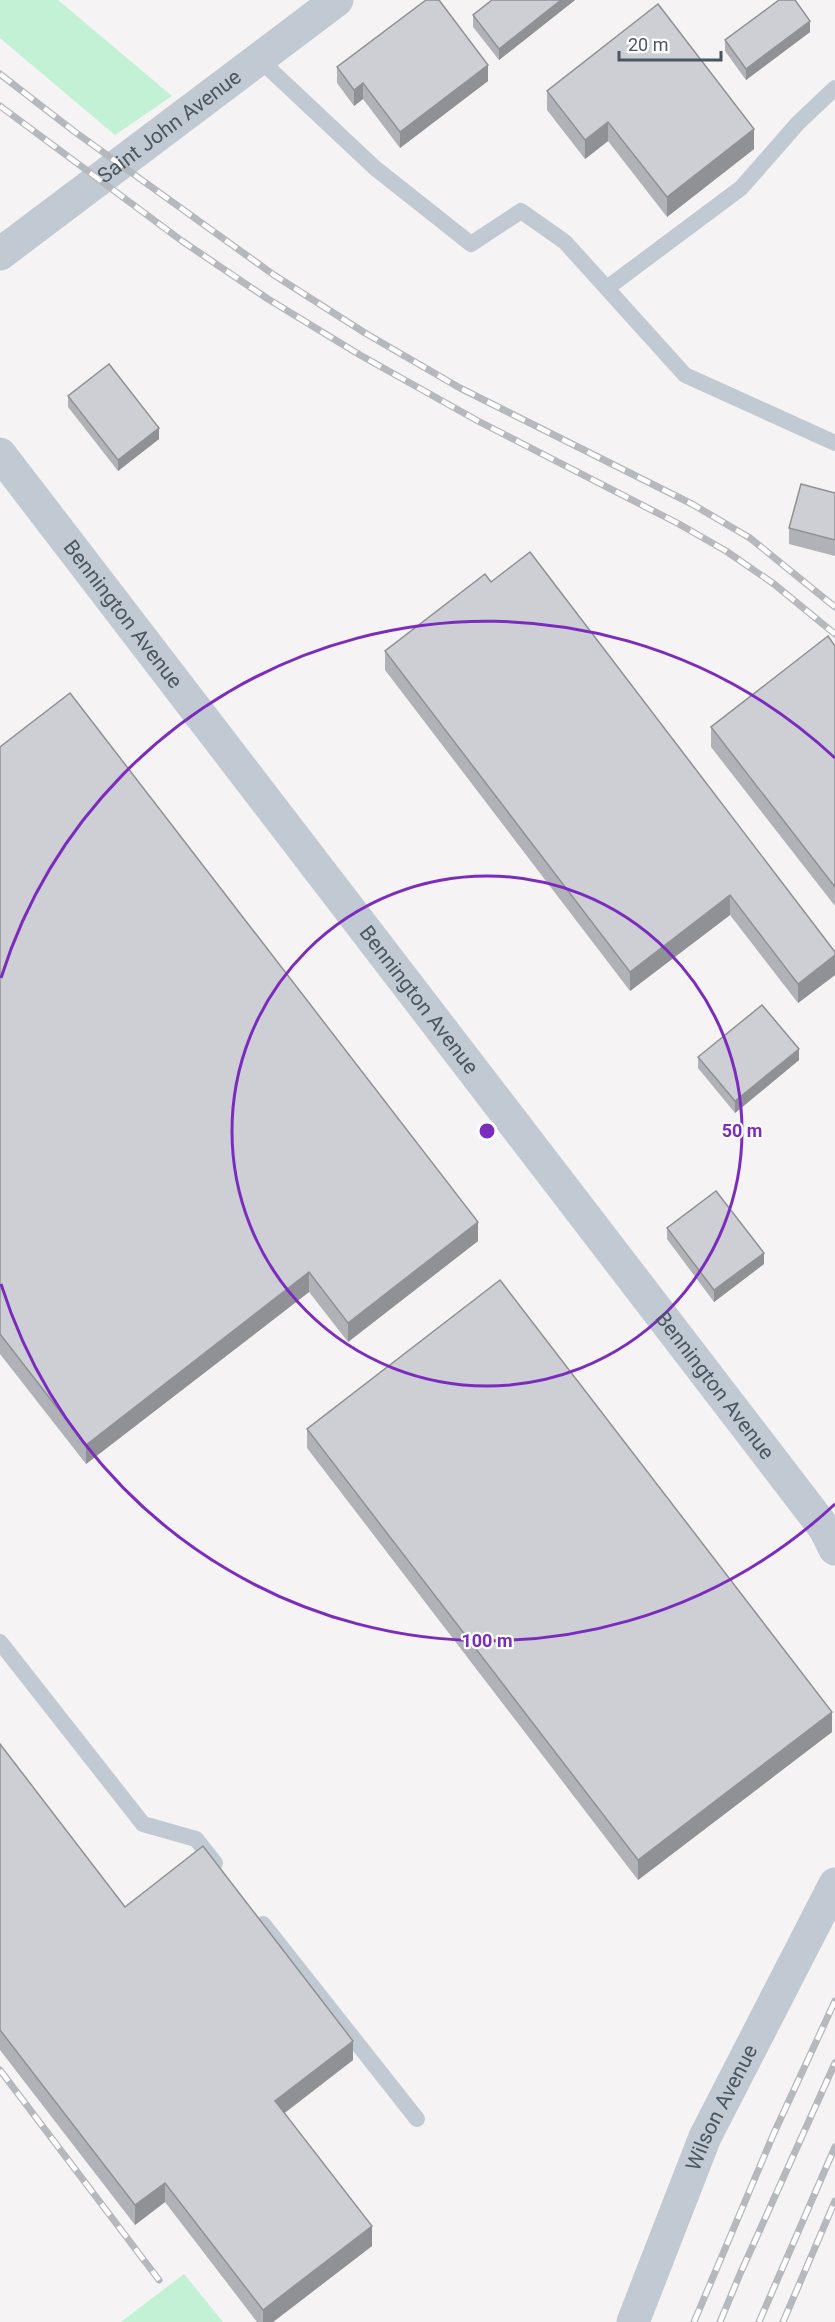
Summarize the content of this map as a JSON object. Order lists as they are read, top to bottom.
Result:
{
  "streets": {
    "street": ["Saint John Avenue", "Bennington Avenue", "Wilson Avenue"]
  },
  "scale_bar": "20 m",
  "rings": ["50 m", "100 m"]
}
